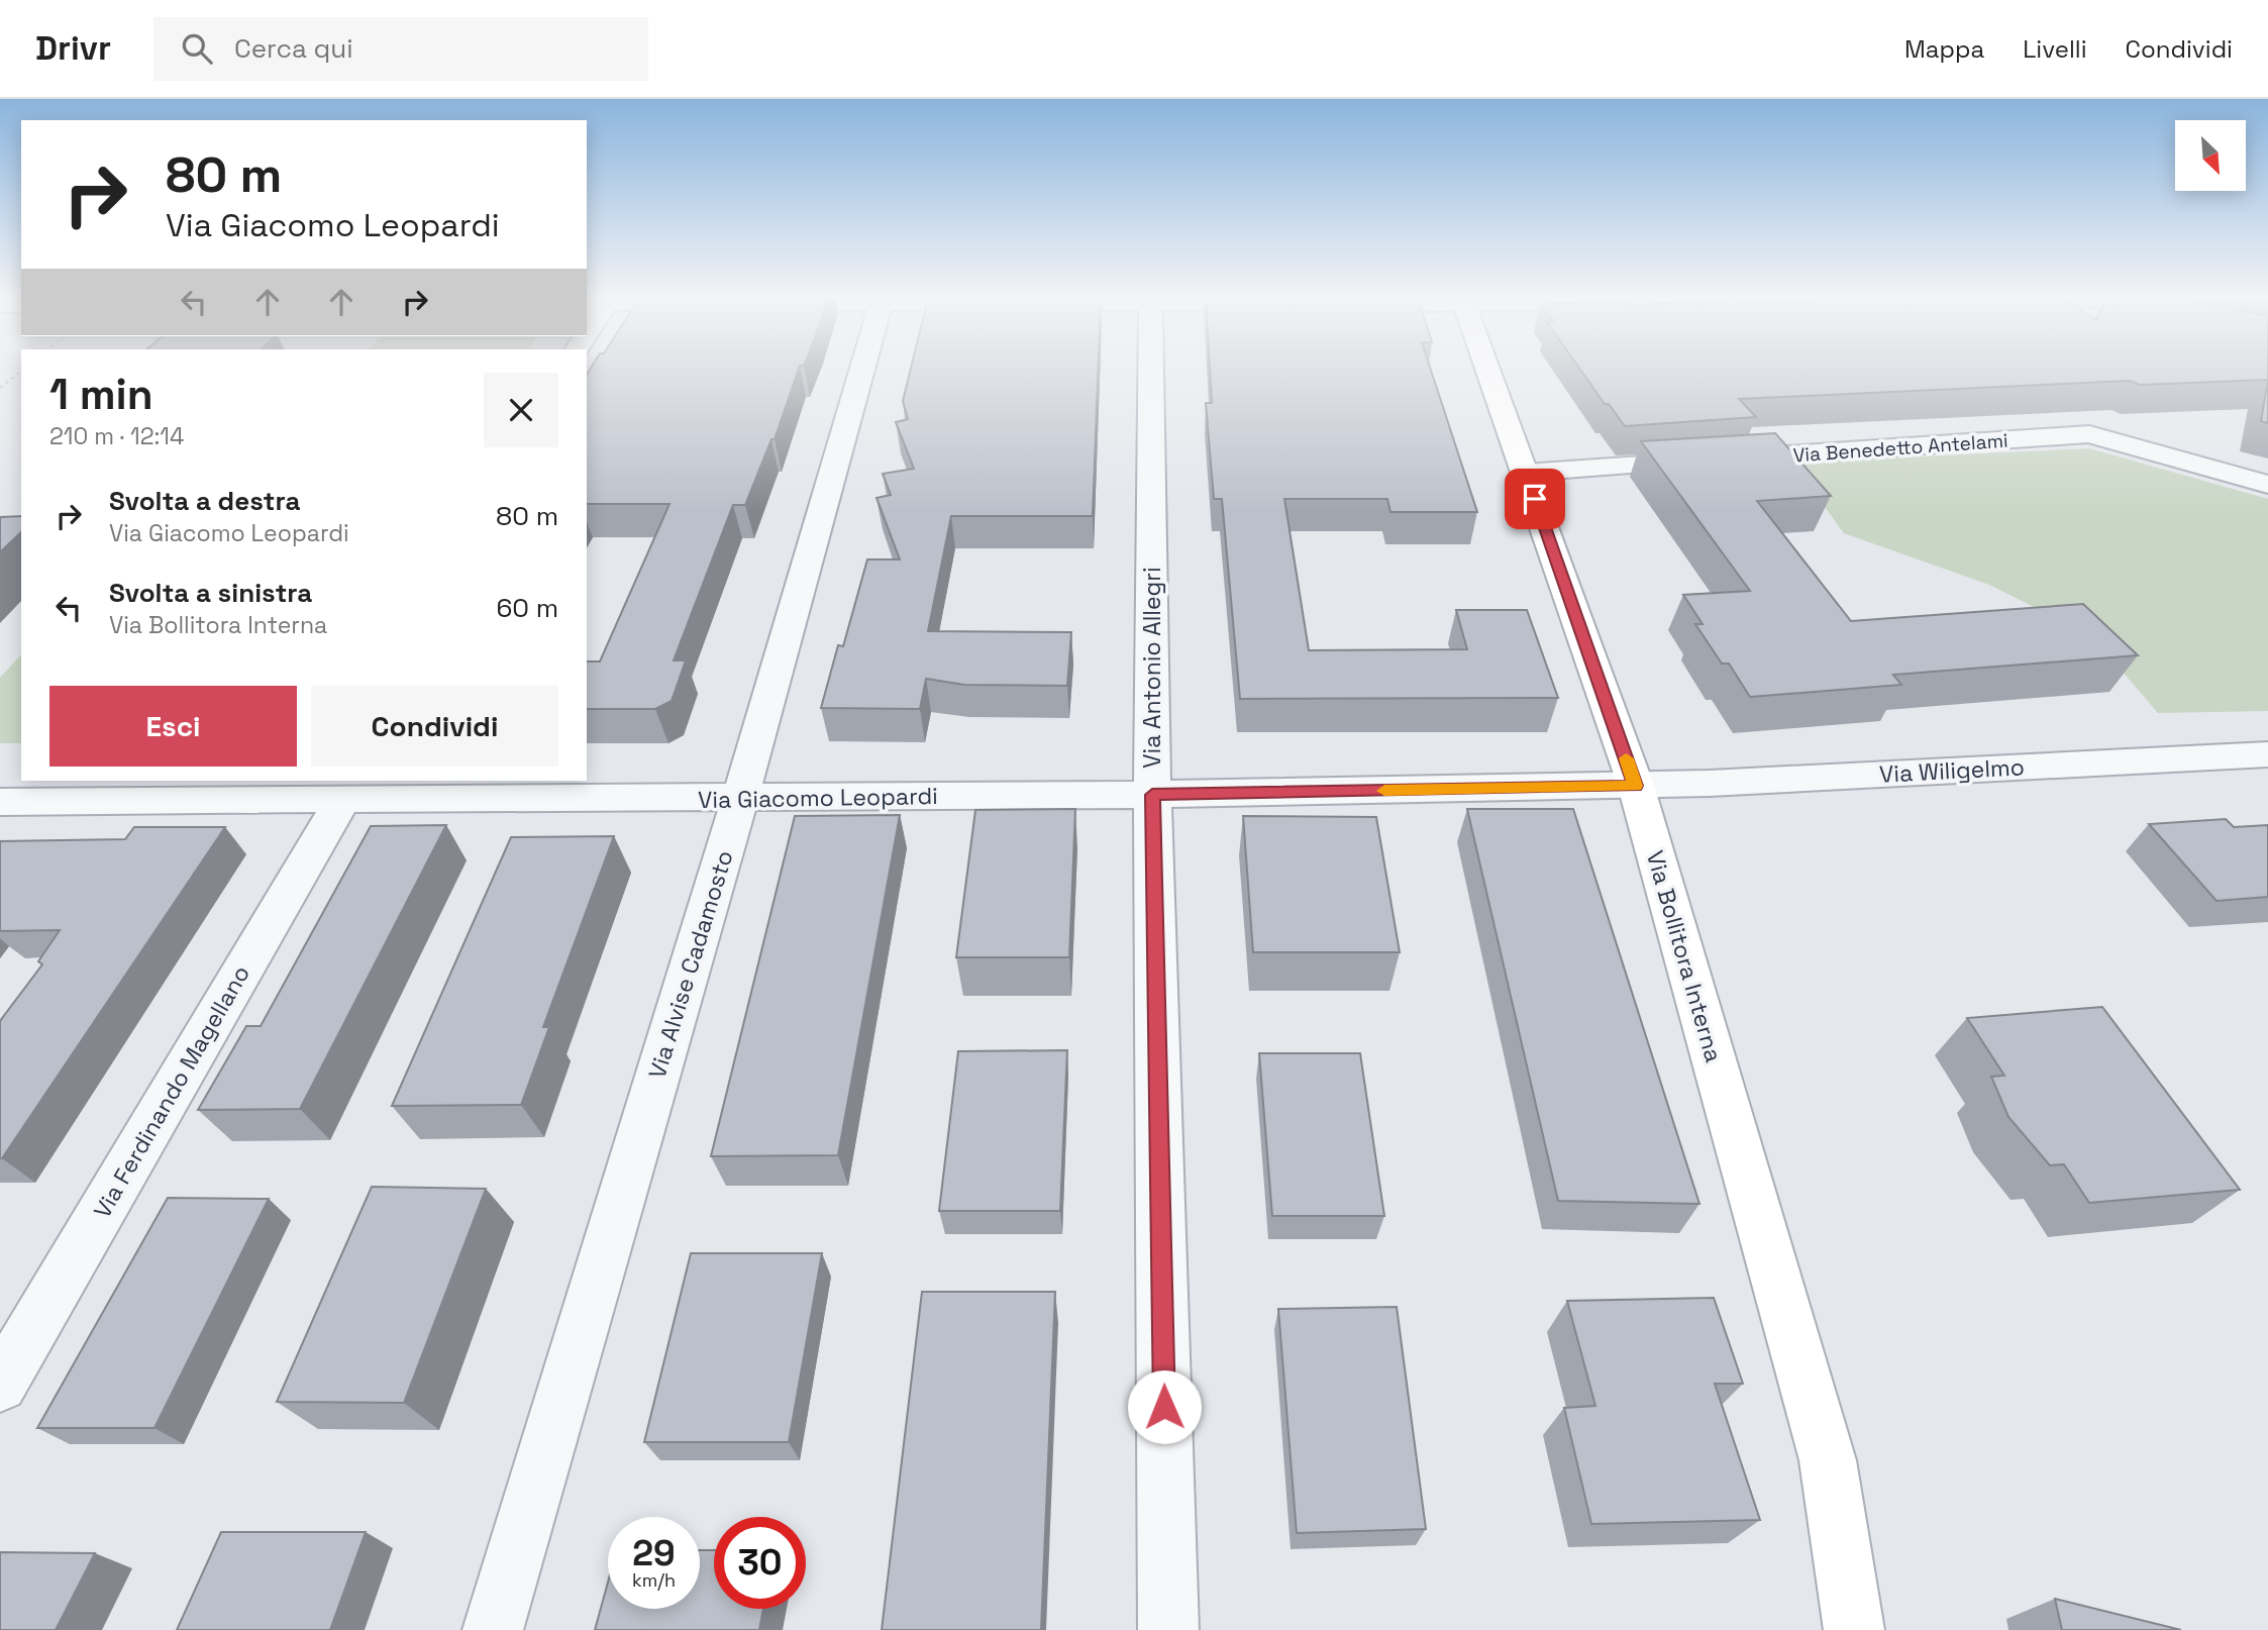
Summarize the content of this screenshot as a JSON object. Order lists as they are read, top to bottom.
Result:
{
  "streets": {
    "street": [
      "Via Benedetto Antelami",
      "Via Antonio Allegri",
      "Via Wiligelmo",
      "Via Giacomo Leopardi",
      "Via Bollitora Interna",
      "Via Alvise Cadamosto",
      "Via Ferdinando Magellano"
    ]
  },
  "crossings": [
    ["Via Benedetto Antelami", "Via Bollitora Interna"],
    ["Via Antonio Allegri", "Via Giacomo Leopardi"],
    ["Via Wiligelmo", "Via Giacomo Leopardi"],
    ["Via Wiligelmo", "Via Bollitora Interna"],
    ["Via Giacomo Leopardi", "Via Bollitora Interna"],
    ["Via Giacomo Leopardi", "Via Alvise Cadamosto"],
    ["Via Giacomo Leopardi", "Via Ferdinando Magellano"]
  ],
  "north": "bottom right",
  "page": {
    "header": "Drivr",
    "search": "Cerca qui",
    "nav": ["Mappa", "Livelli", "Condividi"],
    "turn": ["80 m", "Via Giacomo Leopardi"],
    "heading": ["1 min", "210 m · 12:14"],
    "list": [
      {
        "name": "Svolta a destra",
        "note": "Via Giacomo Leopardi",
        "value": "80 m"
      },
      {
        "name": "Svolta a sinistra",
        "note": "Via Bollitora Interna",
        "value": "60 m"
      }
    ],
    "buttons": ["Esci", "Condividi"],
    "speed": "29 km/h",
    "limit": "30"
  }
}
